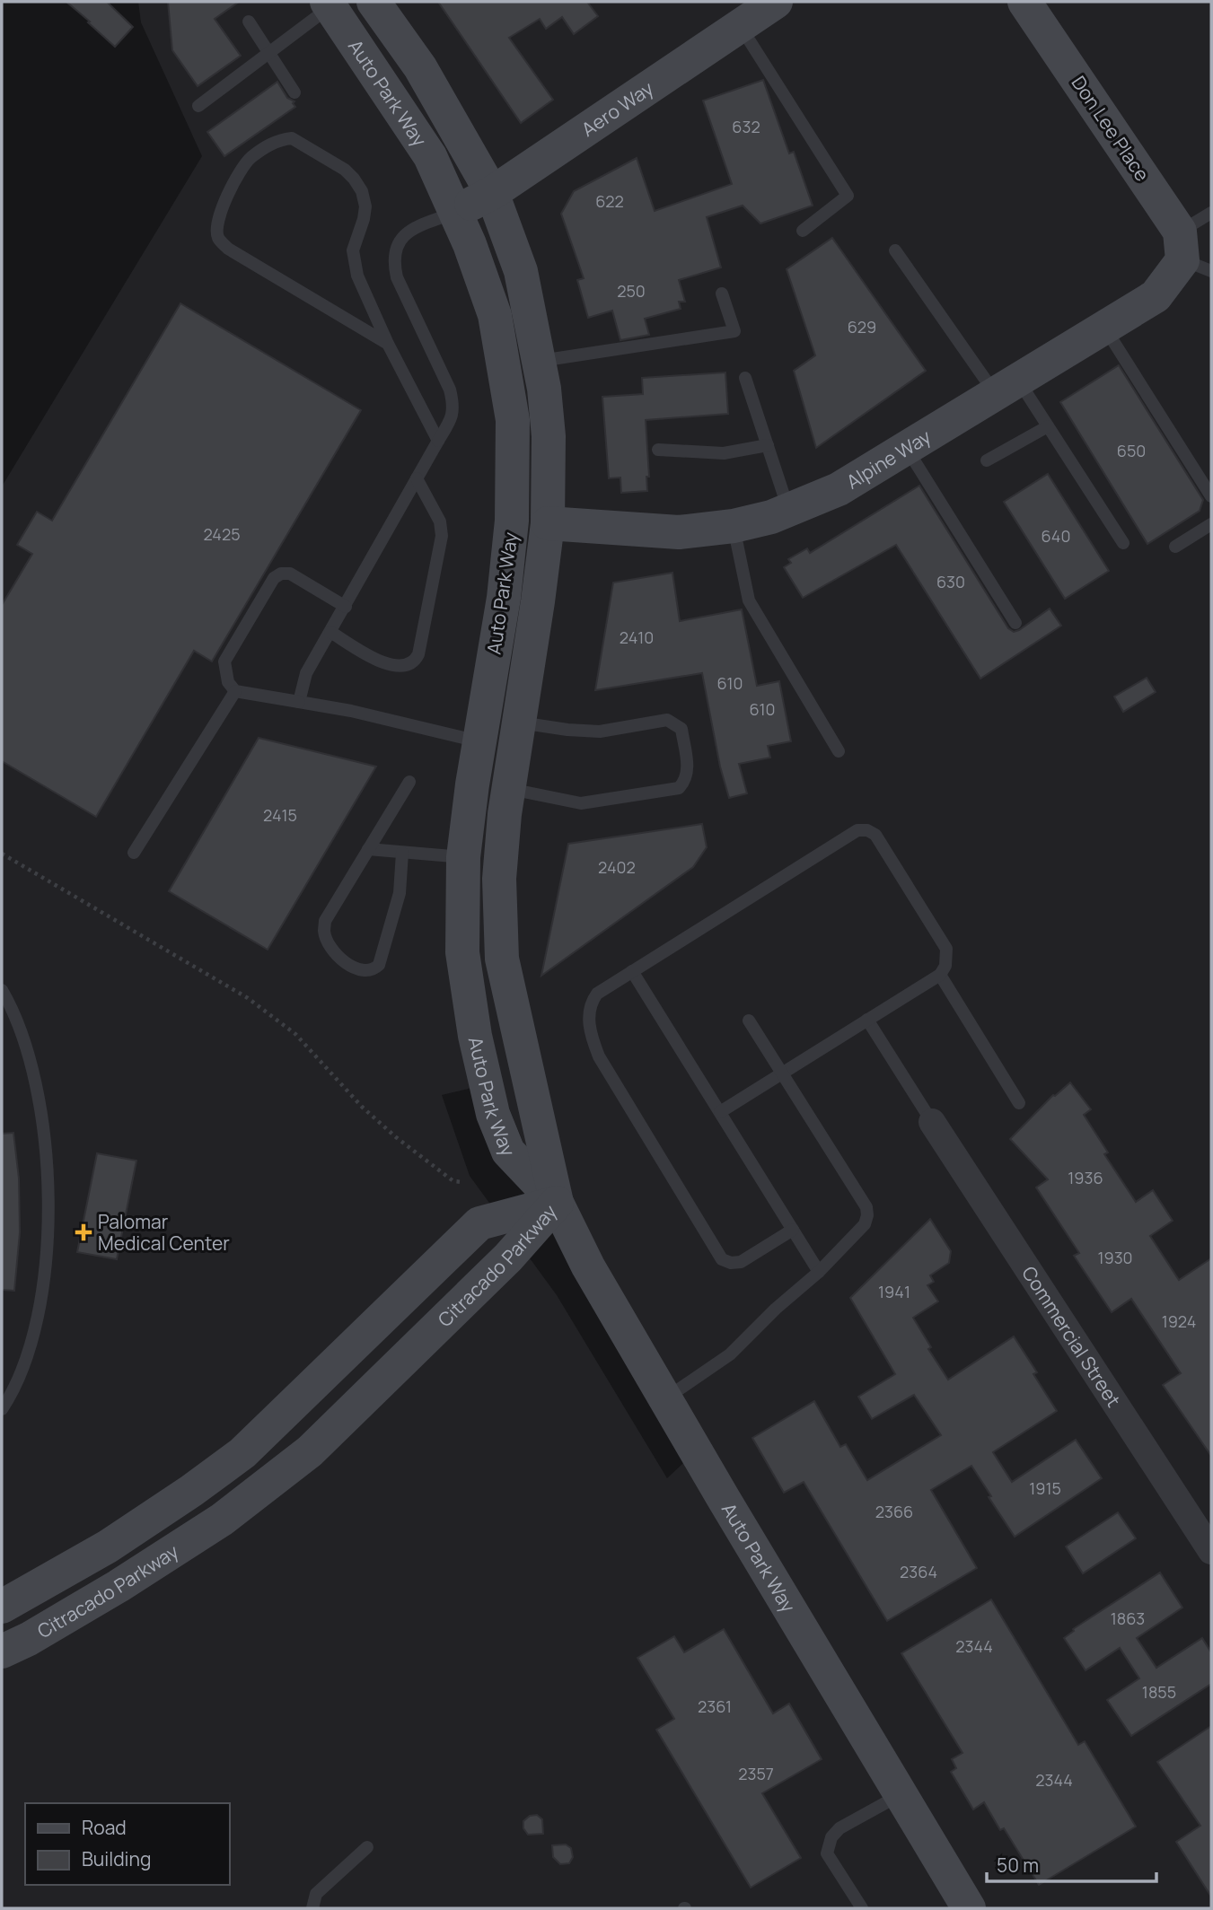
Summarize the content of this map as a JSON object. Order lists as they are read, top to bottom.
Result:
{
  "streets": {
    "main road": [
      "Auto Park Way",
      "Aero Way",
      "Don Lee Place",
      "Alpine Way",
      "Citracado Parkway"
    ],
    "street": ["Commercial Street"]
  },
  "crossings": [
    ["Auto Park Way", "Aero Way"],
    ["Auto Park Way", "Alpine Way"],
    ["Auto Park Way", "Citracado Parkway"],
    ["Don Lee Place", "Alpine Way"]
  ],
  "places": {
    "health": ["Palomar Medical Center"]
  },
  "house_numbers": [
    "632",
    "622",
    "250",
    "629",
    "650",
    "2425",
    "640",
    "630",
    "2410",
    "610",
    "610",
    "2415",
    "2402",
    "1936",
    "1930",
    "1941",
    "1924",
    "1915",
    "2366",
    "2364",
    "1863",
    "2344",
    "1855",
    "2361",
    "2357",
    "2344"
  ],
  "legend": ["Road", "Building"],
  "scale_bar": "50 m"
}
